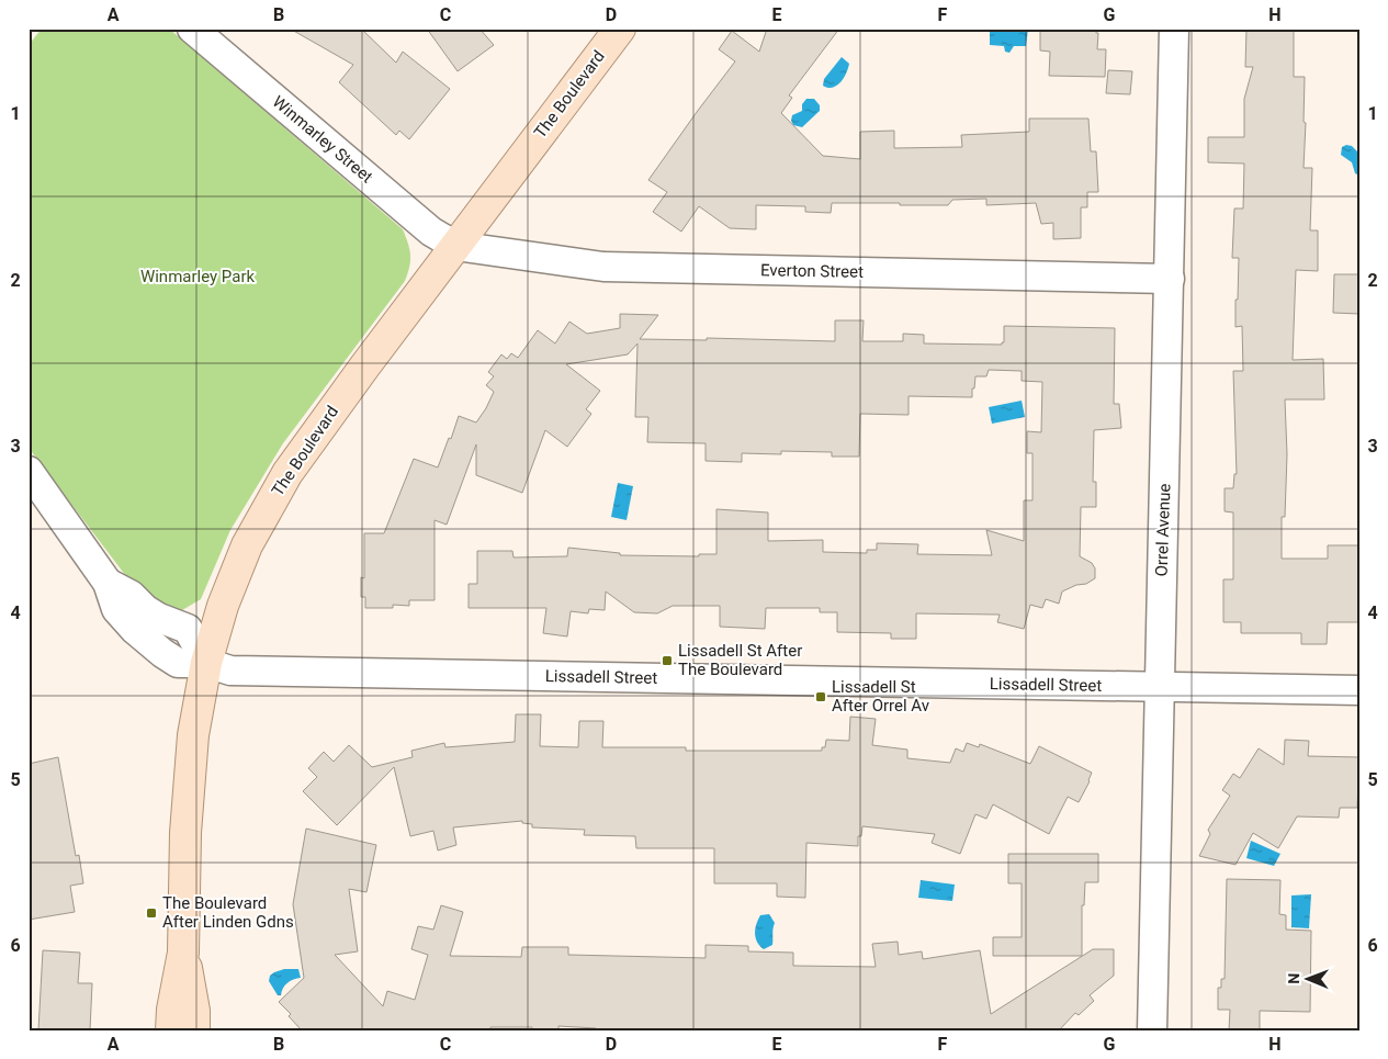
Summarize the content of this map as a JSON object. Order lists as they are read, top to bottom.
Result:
{
  "streets": {
    "main road": ["The Boulevard"],
    "street": [
      "Winmarley Street",
      "Everton Street",
      "Orrel Avenue",
      "Lissadell Street"
    ]
  },
  "crossings": [
    ["The Boulevard", "Winmarley Street"],
    ["The Boulevard", "Everton Street"],
    ["The Boulevard", "Lissadell Street"],
    ["Winmarley Street", "Everton Street"],
    ["Everton Street", "Orrel Avenue"],
    ["Orrel Avenue", "Lissadell Street"]
  ],
  "parks": ["Winmarley Park"],
  "places": {
    "transit": ["Lissadell St After The Boulevard", "Lissadell St After Orrel Av", "The Boulevard After Linden Gdns"]
  },
  "north": "left",
  "grid": {
    "columns": [
      "A",
      "B",
      "C",
      "D",
      "E",
      "F",
      "G",
      "H"
    ],
    "rows": [
      "1",
      "2",
      "3",
      "4",
      "5",
      "6"
    ]
  }
}
